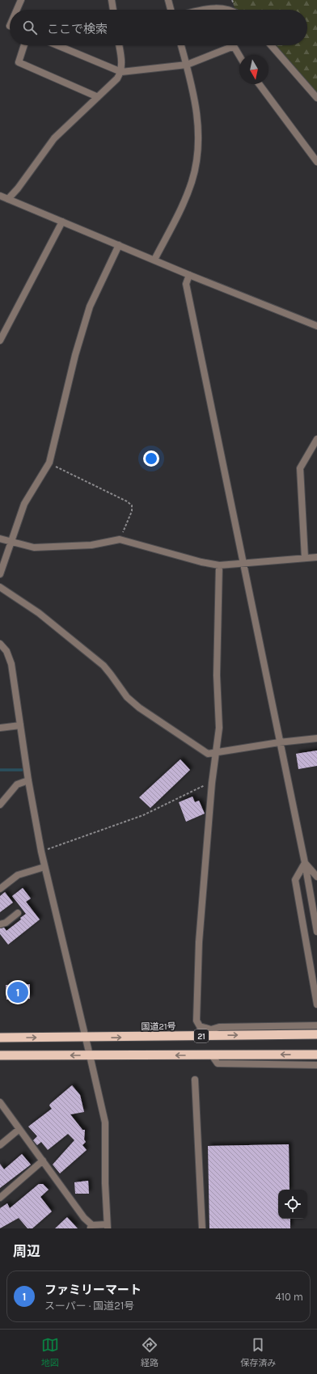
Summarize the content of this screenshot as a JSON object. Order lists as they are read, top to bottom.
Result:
{
  "streets": {
    "highway": ["国道21号", "21"]
  },
  "north": "bottom",
  "page": {
    "search": "ここで検索",
    "pins": "1",
    "heading": "周辺",
    "list": [
      {
        "mark": "1",
        "name": "ファミリーマート",
        "note": "スーパー · 国道21号",
        "value": "410 m"
      }
    ],
    "nav": ["地図", "経路", "保存済み"]
  }
}
